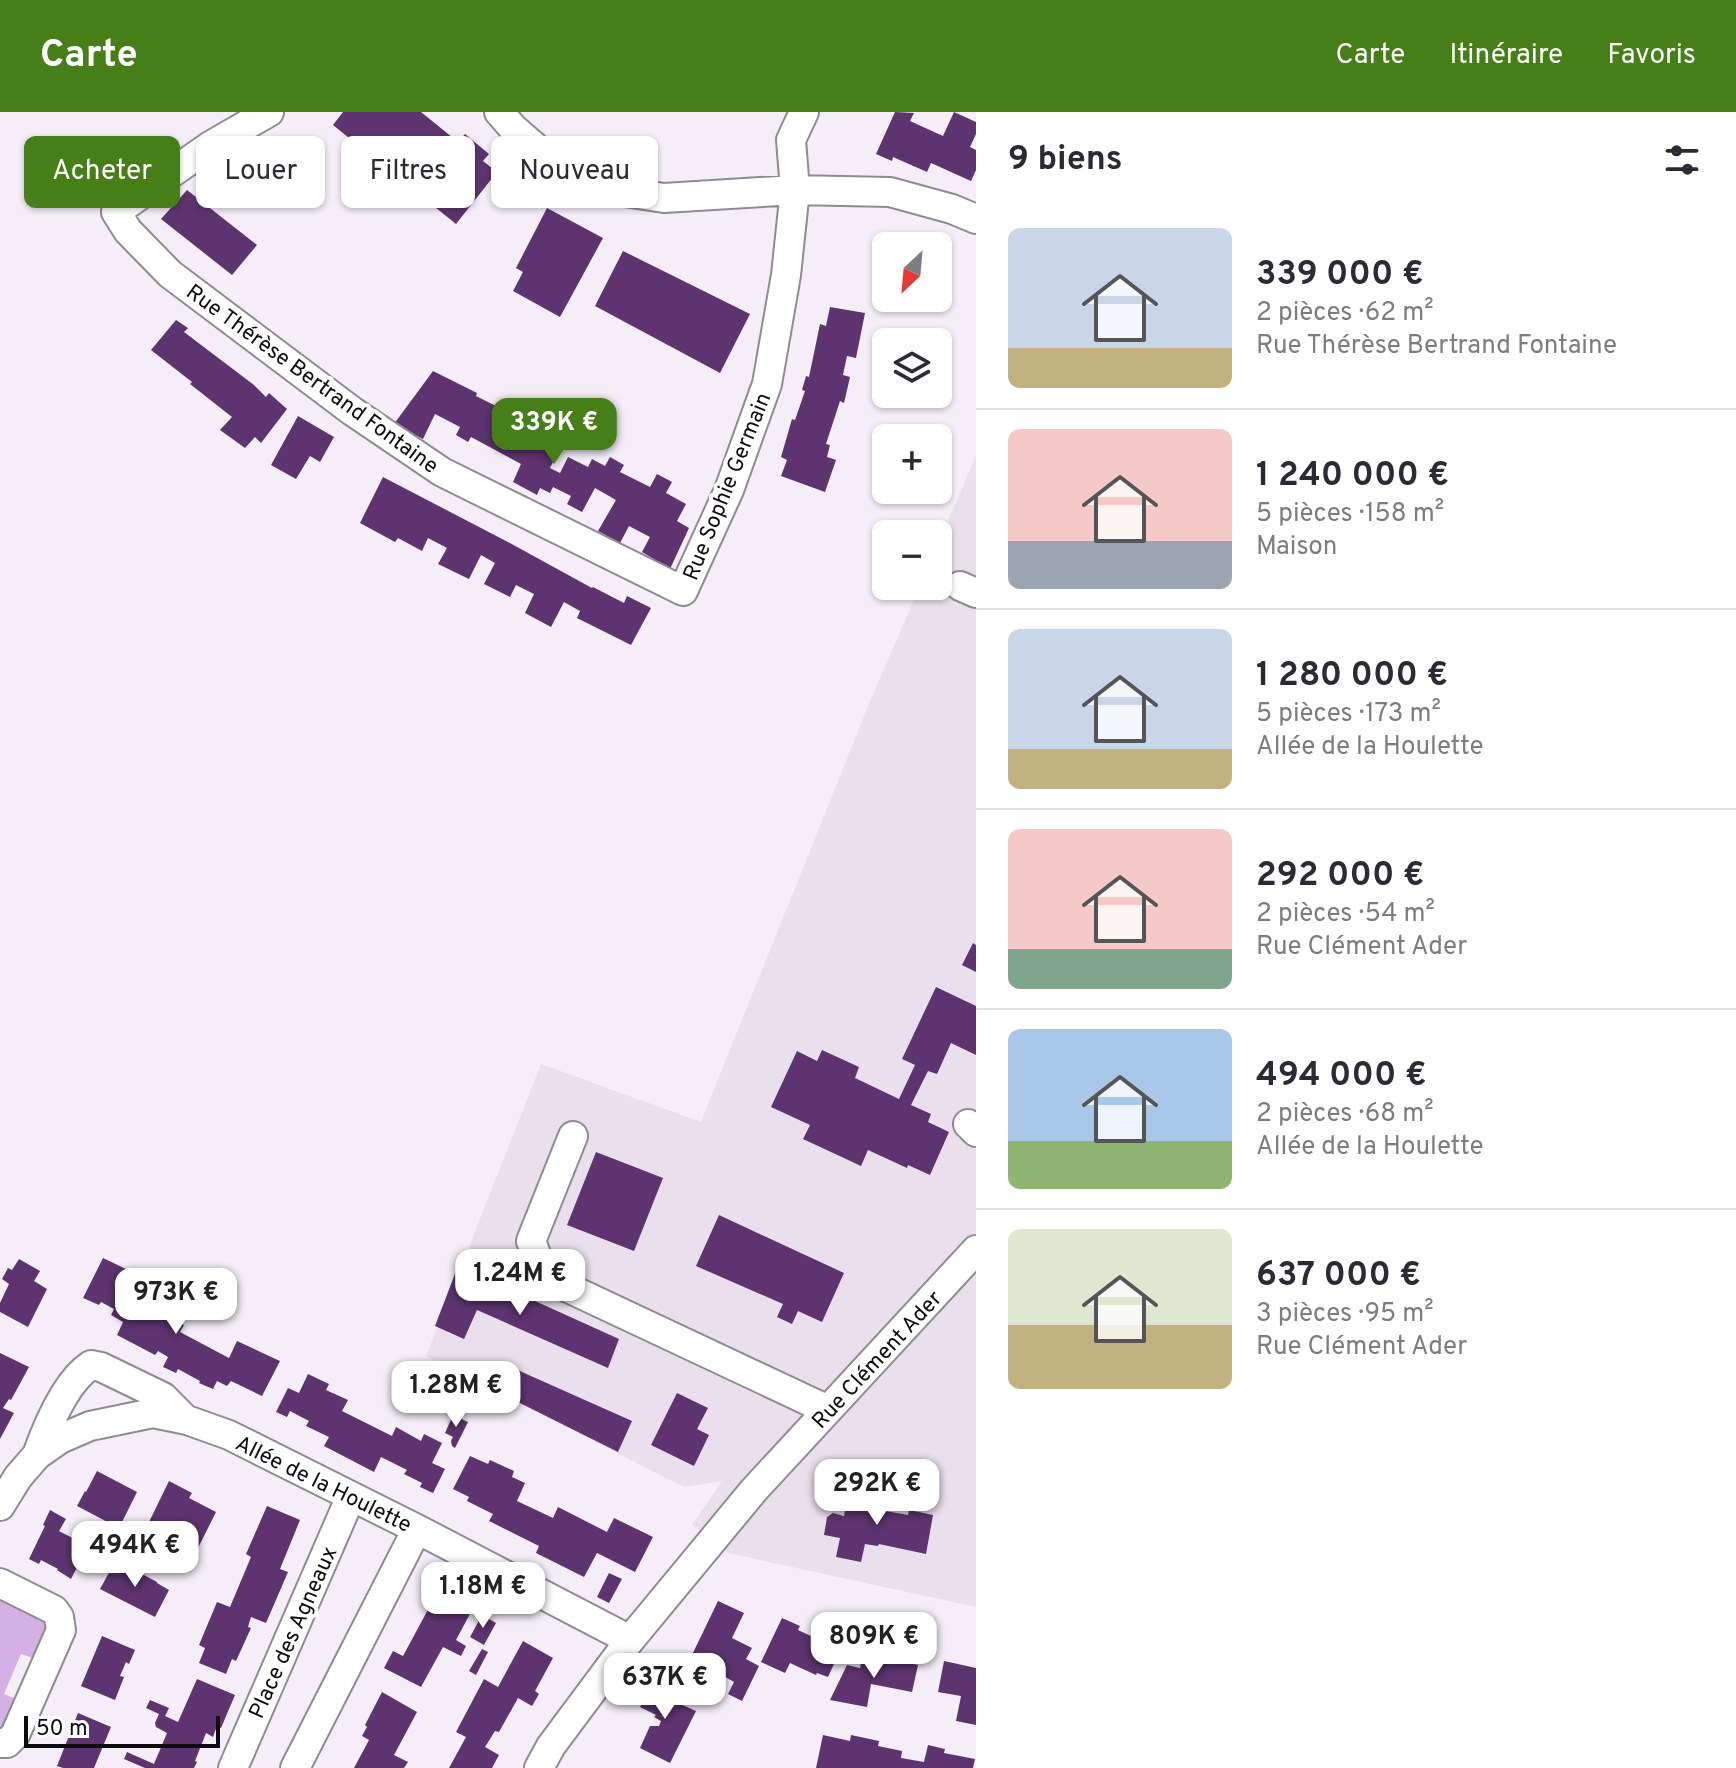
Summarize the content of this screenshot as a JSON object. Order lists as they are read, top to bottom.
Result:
{
  "streets": {
    "street": [
      "Rue Thérèse Bertrand Fontaine",
      "Rue Sophie Germain",
      "Rue Clément Ader",
      "Allée de la Houlette",
      "Place des Agneaux"
    ]
  },
  "crossings": [
    ["Rue Thérèse Bertrand Fontaine", "Rue Sophie Germain"],
    ["Rue Clément Ader", "Allée de la Houlette"],
    ["Allée de la Houlette", "Place des Agneaux"]
  ],
  "scale_bar": "50 m",
  "north": "bottom left",
  "page": {
    "header": "Carte",
    "nav": ["Carte", "Itinéraire", "Favoris"],
    "heading": "9 biens",
    "chip": [
      "Acheter",
      "Louer",
      "Filtres",
      "Nouveau"
    ],
    "list": [
      {
        "name": "339 000 €",
        "note": "2 pièces · 62 m² · Rue Thérèse Bertrand Fontaine"
      },
      {
        "name": "1 240 000 €",
        "note": "5 pièces · 158 m² · Maison"
      },
      {
        "name": "1 280 000 €",
        "note": "5 pièces · 173 m² · Allée de la Houlette"
      },
      {
        "name": "292 000 €",
        "note": "2 pièces · 54 m² · Rue Clément Ader"
      },
      {
        "name": "494 000 €",
        "note": "2 pièces · 68 m² · Allée de la Houlette"
      },
      {
        "name": "637 000 €",
        "note": "3 pièces · 95 m² · Rue Clément Ader"
      }
    ],
    "map_buttons": ["+", "−"],
    "price": [
      "339K €",
      "1.24M €",
      "973K €",
      "1.28M €",
      "292K €",
      "494K €",
      "1.18M €",
      "809K €",
      "637K €"
    ],
    "scale": "50 m"
  }
}
